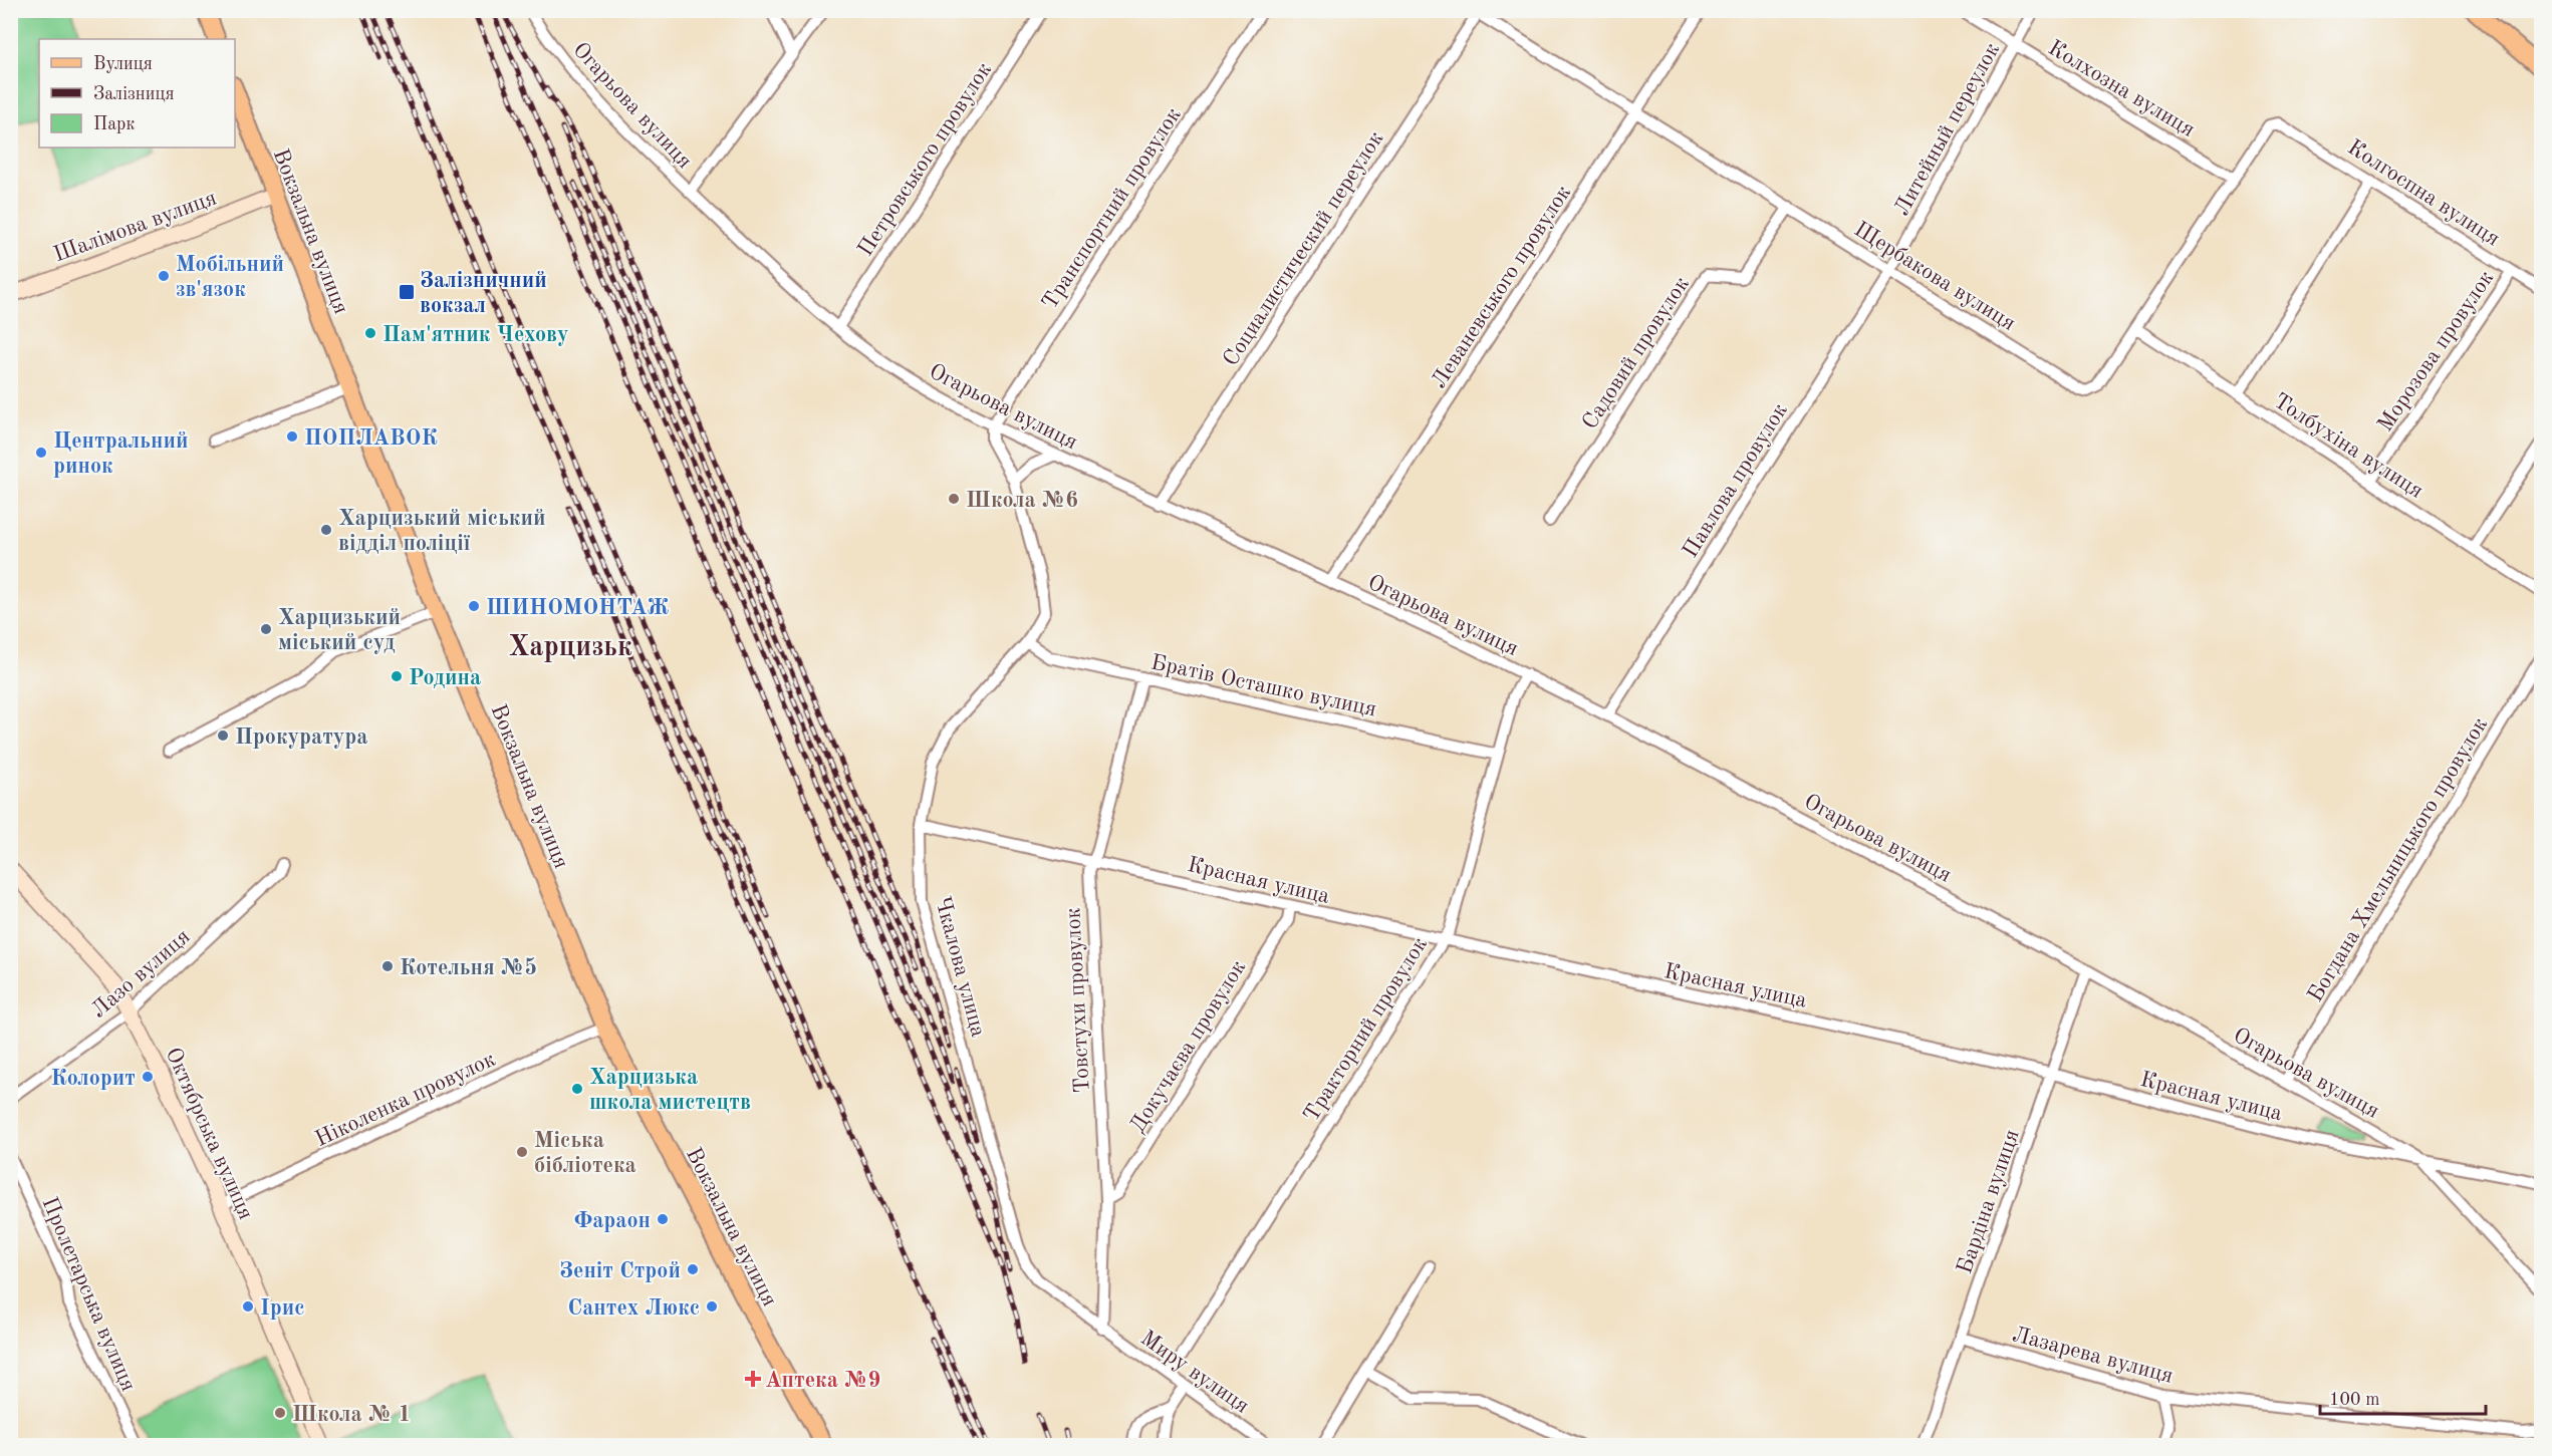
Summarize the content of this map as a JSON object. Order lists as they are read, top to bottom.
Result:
{
  "streets": {
    "main road": ["Шалімова вулиця", "Вокзальна вулиця", "Октябрська вулиця"],
    "street": [
      "Колхозна вулиця",
      "Огарьова вулиця",
      "Литейный переулок",
      "Петровського провулок",
      "Колгоспна вулиця",
      "Транспортний провулок",
      "Социалистический переулок",
      "Щербакова вулиця",
      "Леваневського провулок",
      "Морозова провулок",
      "Садовий провулок",
      "Толбухіна вулиця",
      "Павлова провулок",
      "Братів Осташко вулиця",
      "Богдана Хмельницького провулок",
      "Красная улица",
      "Чкалова улица",
      "Лазо вулиця",
      "Товстухи провулок",
      "Тракторний провулок",
      "Докучаєва провулок",
      "Ніколенка провулок",
      "Бардіна вулиця",
      "Пролетарська вулиця",
      "Лазарева вулиця",
      "Миру вулиця"
    ]
  },
  "crossings": [
    ["Колхозна вулиця", "Литейный переулок"],
    ["Колхозна вулиця", "Щербакова вулиця"],
    ["Огарьова вулиця", "Петровського провулок"],
    ["Огарьова вулиця", "Транспортний провулок"],
    ["Огарьова вулиця", "Социалистический переулок"],
    ["Огарьова вулиця", "Леваневського провулок"],
    ["Огарьова вулиця", "Павлова провулок"],
    ["Огарьова вулиця", "Богдана Хмельницького провулок"],
    ["Огарьова вулиця", "Красная улица"],
    ["Огарьова вулиця", "Чкалова улица"],
    ["Огарьова вулиця", "Тракторний провулок"],
    ["Огарьова вулиця", "Бардіна вулиця"],
    ["Литейный переулок", "Щербакова вулиця"],
    ["Литейный переулок", "Павлова провулок"],
    ["Колгоспна вулиця", "Щербакова вулиця"],
    ["Колгоспна вулиця", "Морозова провулок"],
    ["Транспортний провулок", "Чкалова улица"],
    ["Шалімова вулиця", "Вокзальна вулиця"],
    ["Вокзальна вулиця", "Ніколенка провулок"],
    ["Социалистический переулок", "Щербакова вулиця"],
    ["Щербакова вулиця", "Леваневського провулок"],
    ["Щербакова вулиця", "Садовий провулок"],
    ["Щербакова вулиця", "Толбухіна вулиця"],
    ["Щербакова вулиця", "Павлова провулок"],
    ["Морозова провулок", "Толбухіна вулиця"],
    ["Братів Осташко вулиця", "Чкалова улица"],
    ["Братів Осташко вулиця", "Товстухи провулок"],
    ["Братів Осташко вулиця", "Тракторний провулок"],
    ["Красная улица", "Чкалова улица"],
    ["Красная улица", "Товстухи провулок"],
    ["Красная улица", "Тракторний провулок"],
    ["Красная улица", "Докучаєва провулок"],
    ["Красная улица", "Бардіна вулиця"],
    ["Чкалова улица", "Товстухи провулок"],
    ["Чкалова улица", "Миру вулиця"],
    ["Лазо вулиця", "Октябрська вулиця"],
    ["Товстухи провулок", "Докучаєва провулок"],
    ["Товстухи провулок", "Миру вулиця"],
    ["Тракторний провулок", "Миру вулиця"],
    ["Ніколенка провулок", "Октябрська вулиця"],
    ["Бардіна вулиця", "Лазарева вулиця"]
  ],
  "districts": ["Харцизьк"],
  "places": {
    "other": [
      "Мобільний зв'язок",
      "Пам'ятник Чехову",
      "ПОПЛАВОК",
      "Центральний ринок",
      "Школа №6",
      "Харцизький міський відділ поліції",
      "ШИНОМОНТАЖ",
      "Харцизький міський суд",
      "Родина",
      "Прокуратура",
      "Котельня №5",
      "Колорит",
      "Харцизька школа мистецтв",
      "Міська бібліотека",
      "Фараон",
      "Зеніт Строй",
      "Ірис",
      "Сантех Люкс",
      "Школа № 1"
    ],
    "transit": ["Залізничний вокзал"],
    "health": ["Аптека №9"]
  },
  "legend": ["Вулиця", "Залізниця", "Парк"],
  "scale_bar": "100 m"
}
